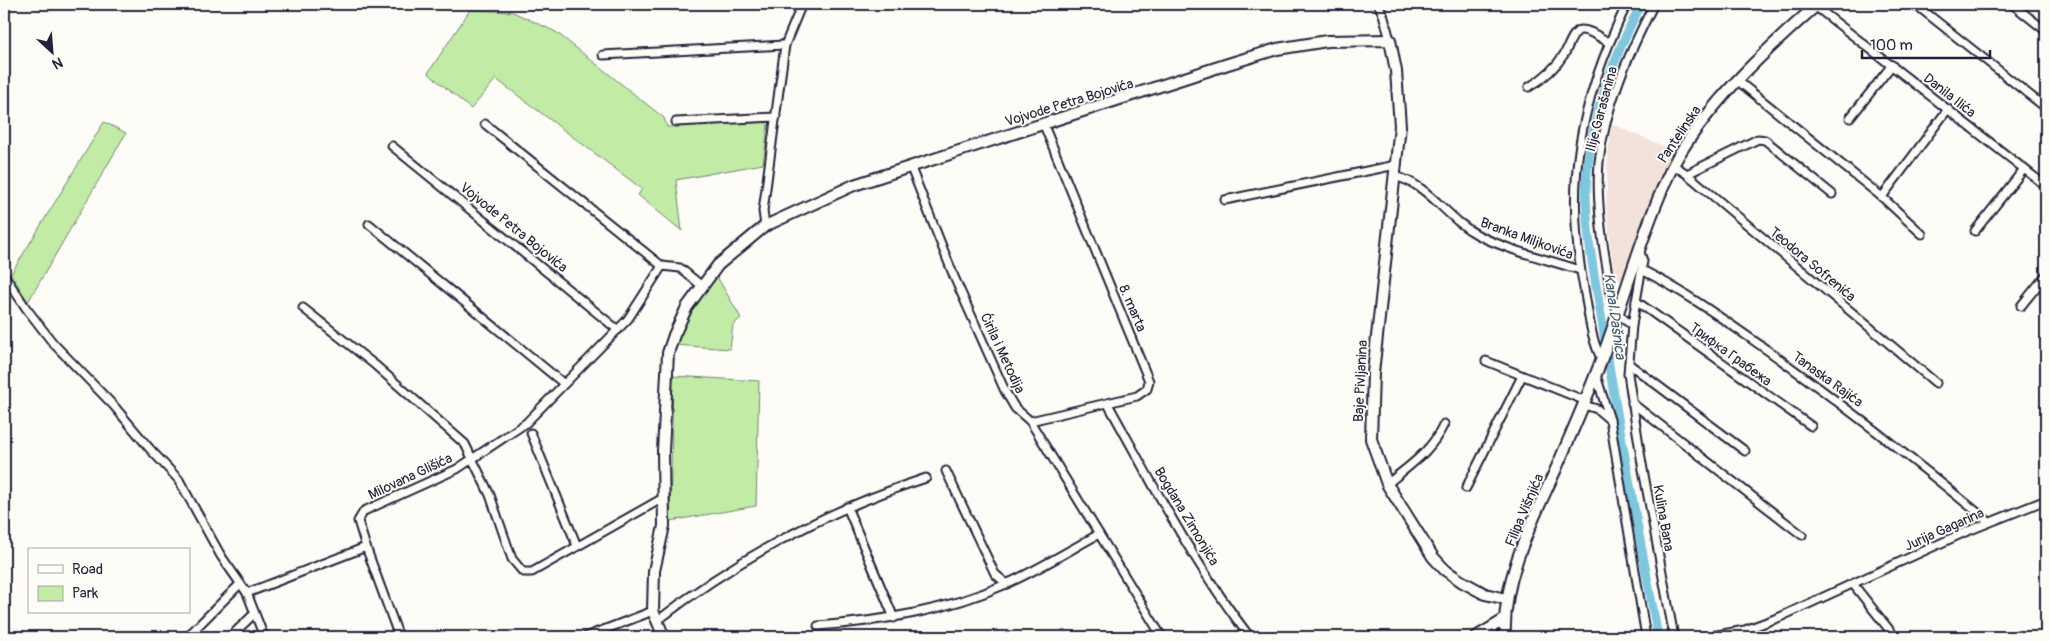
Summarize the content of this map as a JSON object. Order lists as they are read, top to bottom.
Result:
{
  "streets": {
    "street": [
      "Danila Ilića",
      "Vojvode Petra Bojovića",
      "Ilije Garašanina",
      "Pantelinska",
      "Branka Miljkovića",
      "Teodora Sofrenića",
      "8. marta",
      "Ćirila i Metodija",
      "Трифка Грабежа",
      "Tanaska Rajića",
      "Baje Pivljanina",
      "Milovana Glišića",
      "Filipa Višnjića",
      "Bogdana Zimonjića",
      "Kulina Bana",
      "Jurija Gagarina"
    ]
  },
  "crossings": [
    ["Danila Ilića", "Pantelinska"],
    ["Vojvode Petra Bojovića", "8. marta"],
    ["Vojvode Petra Bojovića", "Ćirila i Metodija"],
    ["Vojvode Petra Bojovića", "Baje Pivljanina"],
    ["Ilije Garašanina", "Pantelinska"],
    ["Pantelinska", "Teodora Sofrenića"],
    ["Pantelinska", "Filipa Višnjića"],
    ["Pantelinska", "Kulina Bana"],
    ["Branka Miljkovića", "Baje Pivljanina"],
    ["8. marta", "Ćirila i Metodija"],
    ["8. marta", "Bogdana Zimonjića"],
    ["Трифка Грабежа", "Kulina Bana"],
    ["Tanaska Rajića", "Kulina Bana"],
    ["Tanaska Rajića", "Jurija Gagarina"],
    ["Baje Pivljanina", "Filipa Višnjića"]
  ],
  "water": ["Kanal Dašnica"],
  "legend": ["Road", "Park"],
  "scale_bar": "100 m",
  "north": "bottom right"
}
